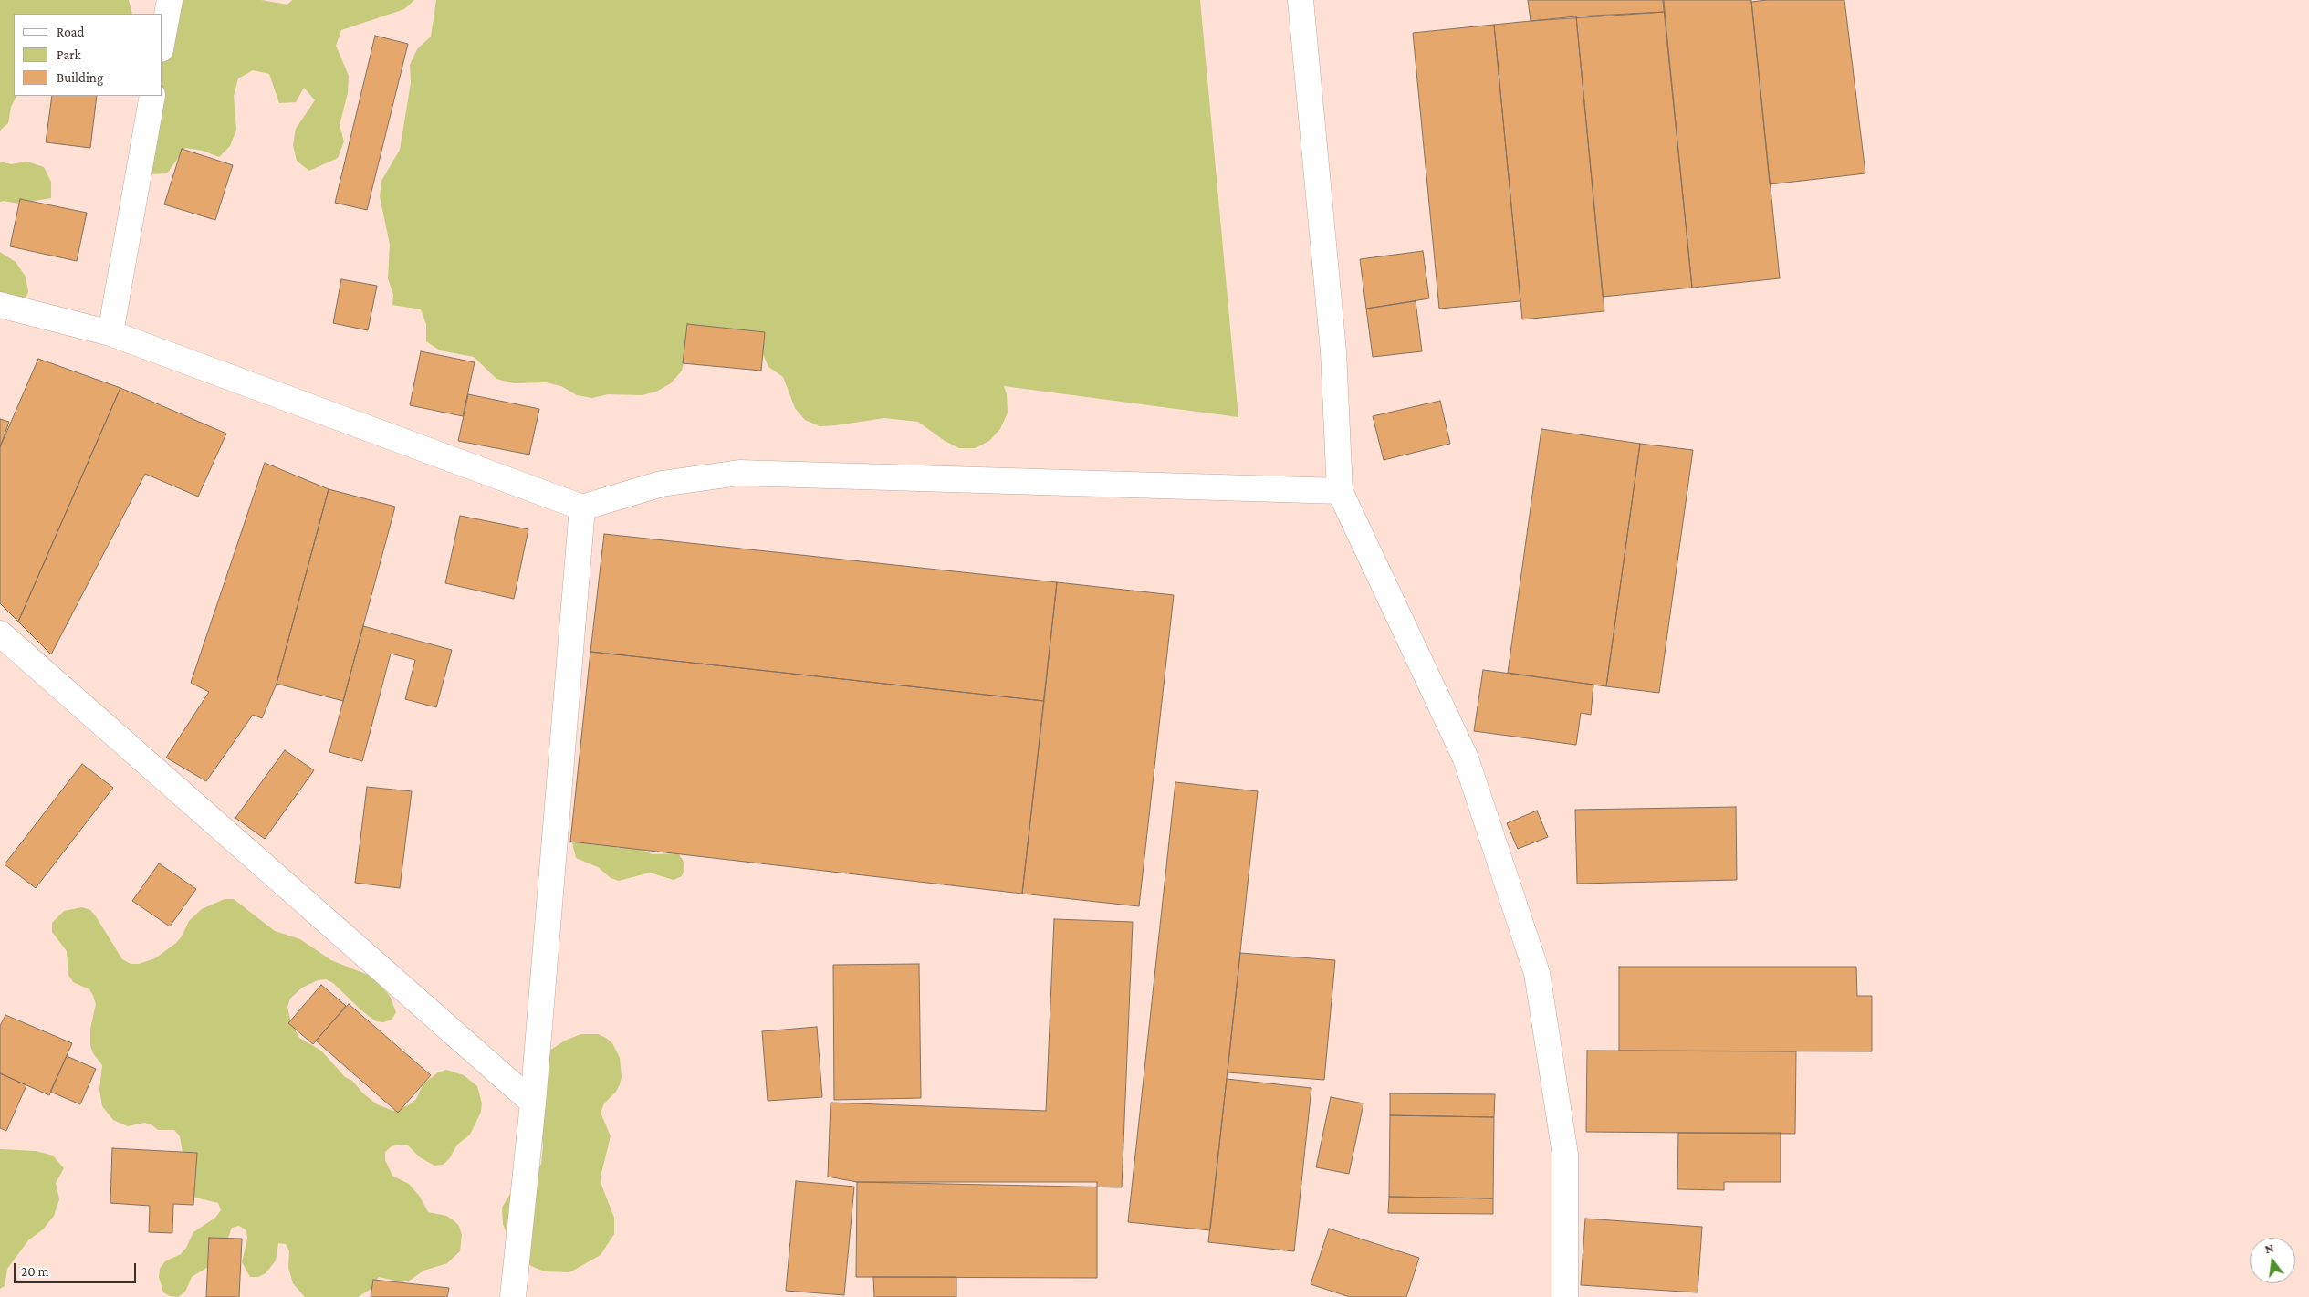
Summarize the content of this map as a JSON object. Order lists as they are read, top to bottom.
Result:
{
  "legend": ["Road", "Park", "Building"],
  "scale_bar": "20 m",
  "north": "top"
}
